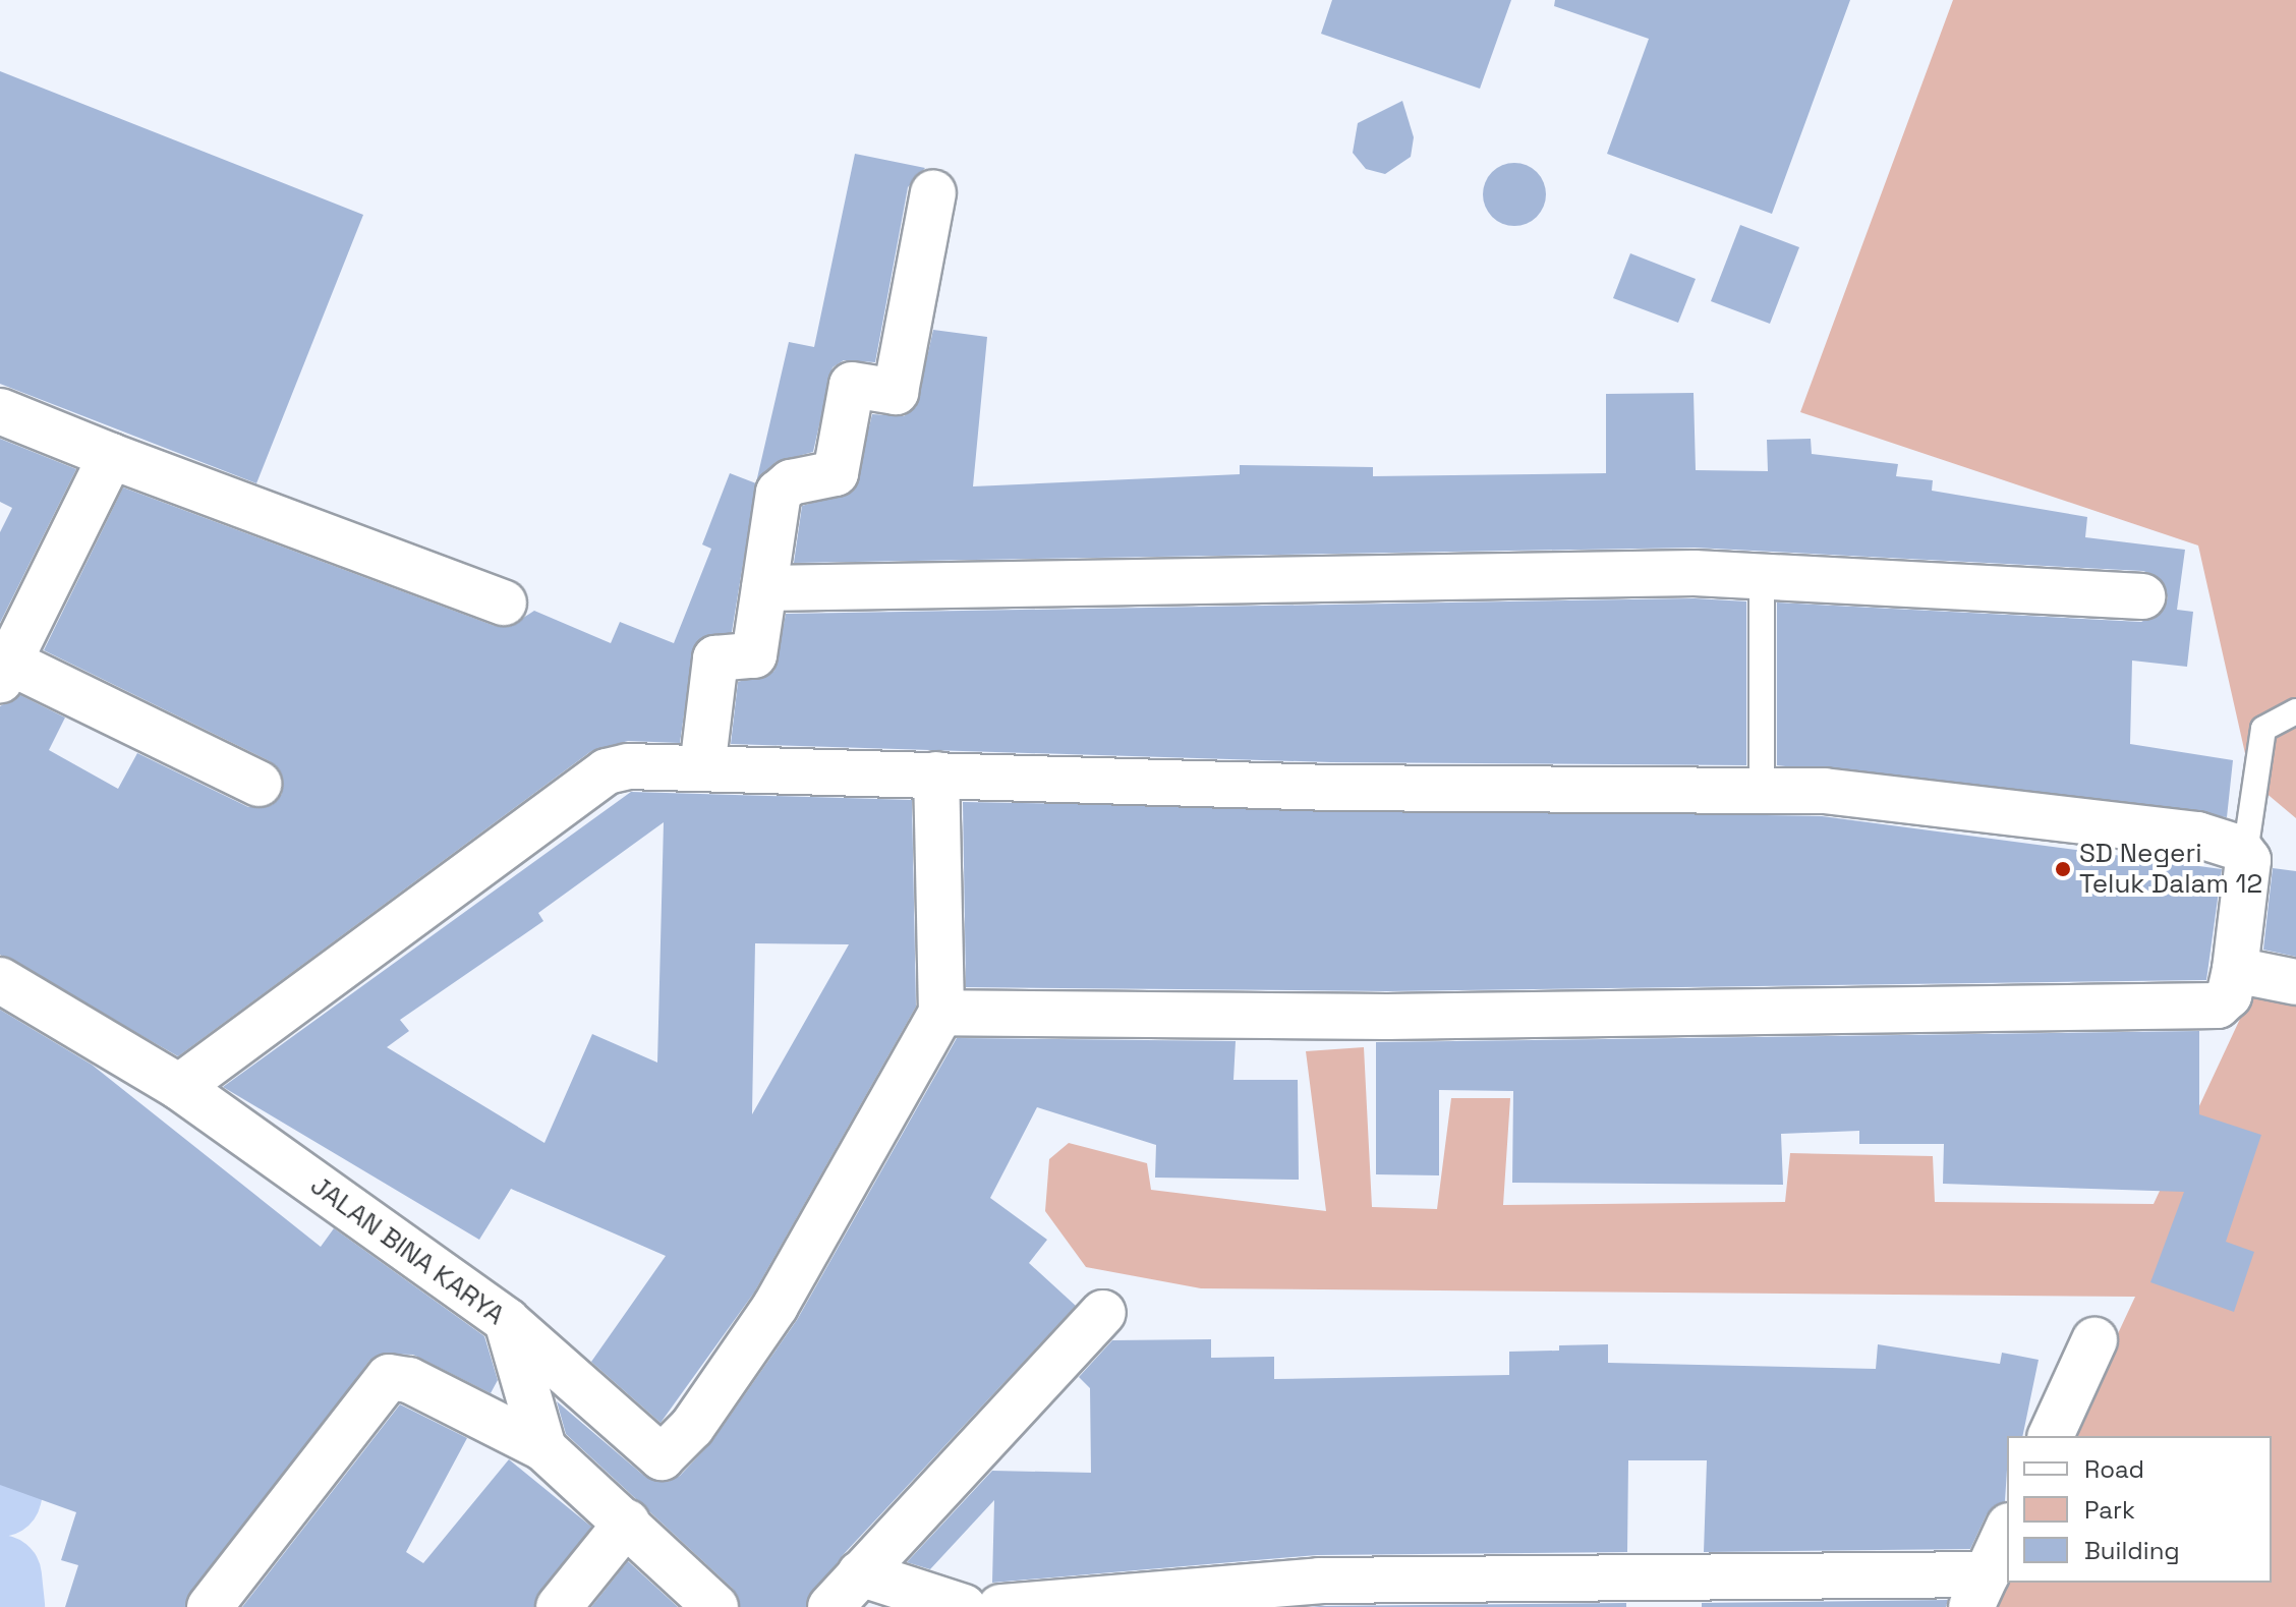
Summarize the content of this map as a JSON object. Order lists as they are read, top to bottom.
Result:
{
  "streets": {
    "street": ["JALAN BINA KARYA"]
  },
  "places": ["SD Negeri Teluk Dalam 12"],
  "legend": ["Road", "Park", "Building"]
}
